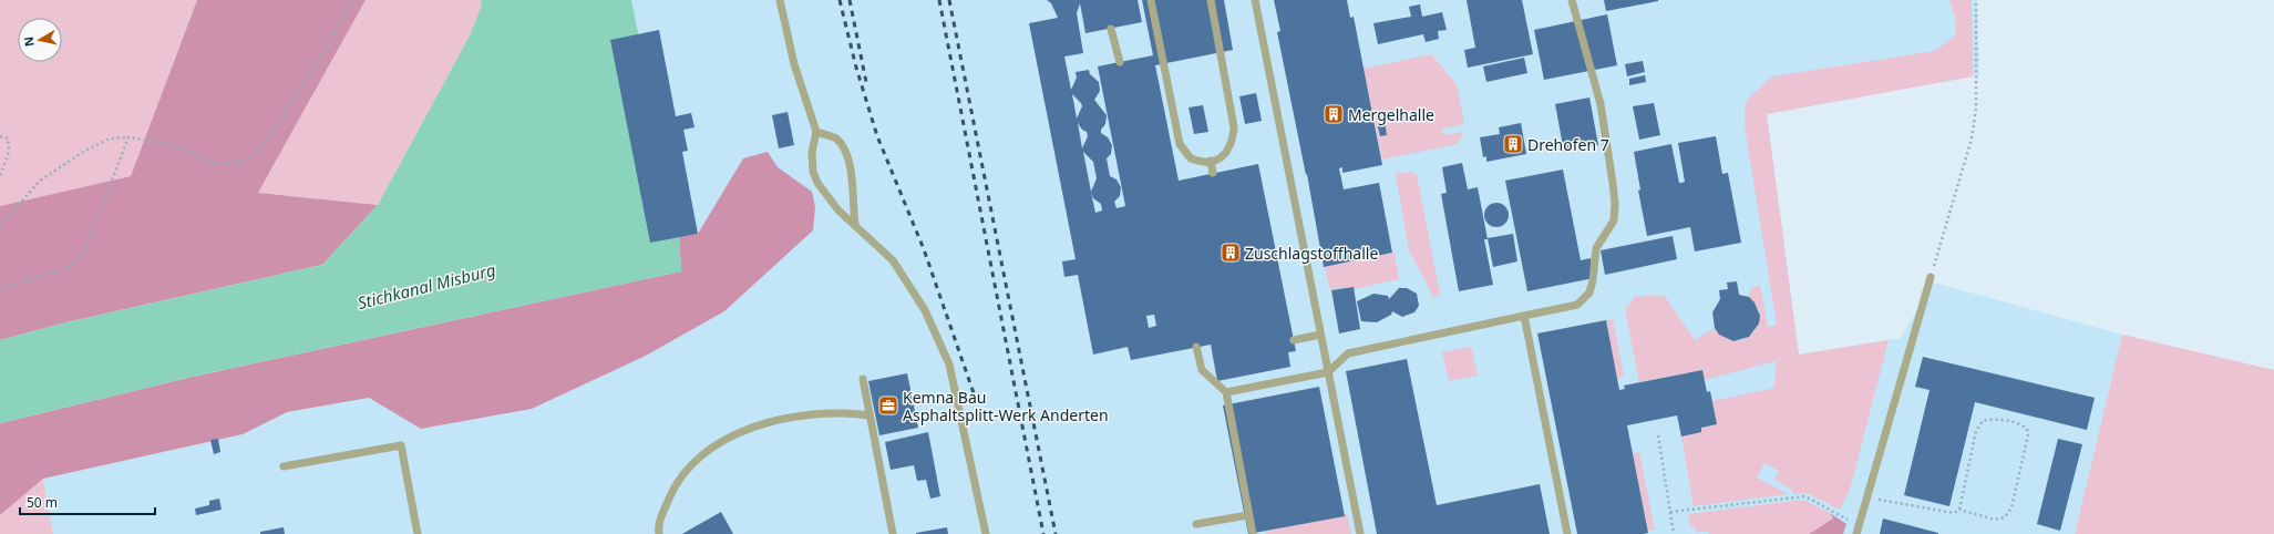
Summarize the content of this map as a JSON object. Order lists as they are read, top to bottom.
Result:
{
  "water": ["Stichkanal Misburg"],
  "places": {
    "building": ["Mergelhalle", "Drehofen 7", "Zuschlagstoffhalle"],
    "office": ["Kemna Bau Asphaltsplitt-Werk Anderten"]
  },
  "scale_bar": "50 m",
  "north": "left"
}
